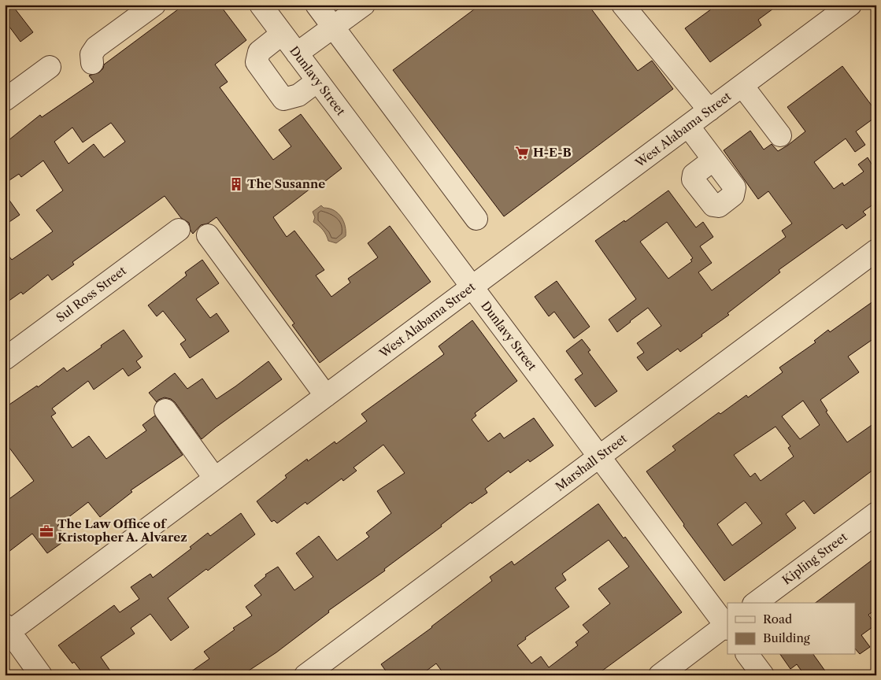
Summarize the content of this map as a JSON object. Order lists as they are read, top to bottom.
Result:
{
  "streets": {
    "street": [
      "Dunlavy Street",
      "West Alabama Street",
      "Sul Ross Street",
      "Marshall Street",
      "Kipling Street"
    ]
  },
  "crossings": [
    ["Dunlavy Street", "West Alabama Street"],
    ["Dunlavy Street", "Marshall Street"]
  ],
  "places": {
    "supermarket": ["H-E-B"],
    "building": ["The Susanne"],
    "office": ["The Law Office of Kristopher A. Alvarez"]
  },
  "legend": ["Road", "Building"]
}
